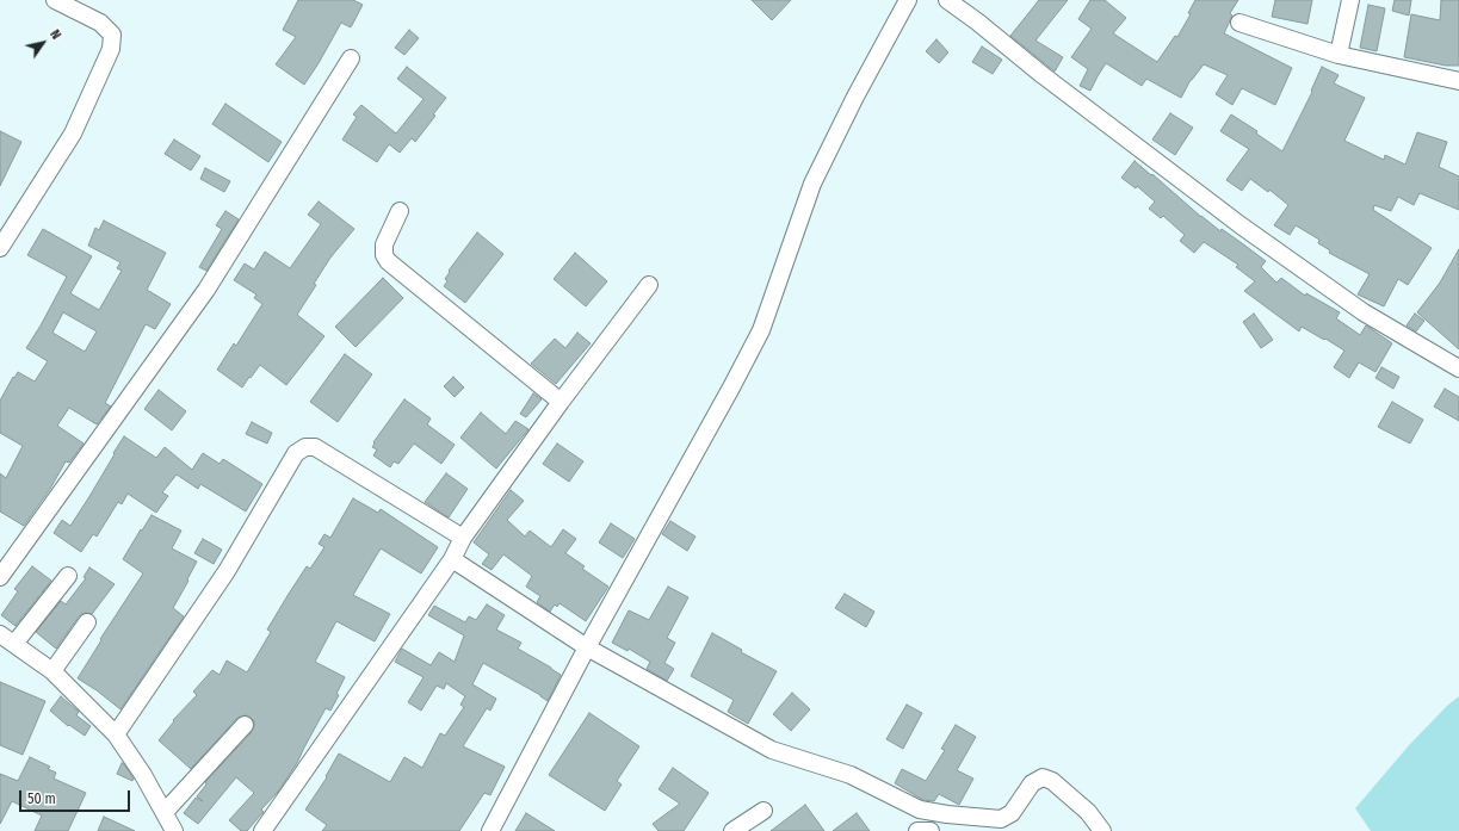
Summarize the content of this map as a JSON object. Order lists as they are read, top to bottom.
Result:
{
  "scale_bar": "50 m",
  "north": "top right"
}
